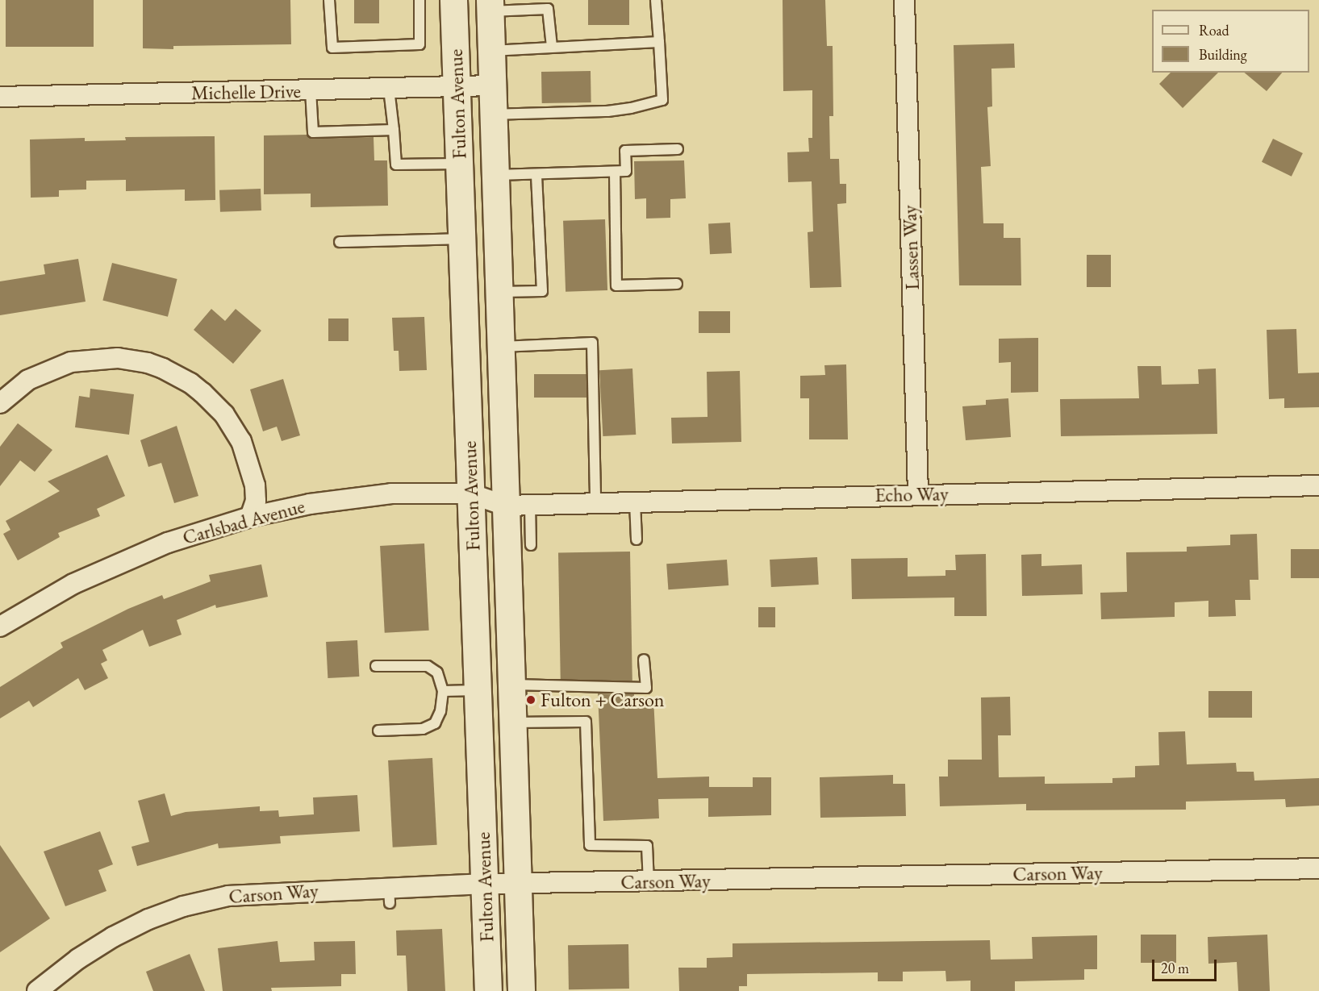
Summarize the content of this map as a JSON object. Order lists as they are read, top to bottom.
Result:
{
  "streets": {
    "main road": ["Fulton Avenue"],
    "street": [
      "Michelle Drive",
      "Lassen Way",
      "Echo Way",
      "Carlsbad Avenue",
      "Carson Way"
    ]
  },
  "crossings": [
    ["Michelle Drive", "Fulton Avenue"],
    ["Fulton Avenue", "Echo Way"],
    ["Fulton Avenue", "Carlsbad Avenue"],
    ["Fulton Avenue", "Carson Way"],
    ["Lassen Way", "Echo Way"],
    ["Echo Way", "Carlsbad Avenue"]
  ],
  "places": ["Fulton + Carson"],
  "legend": ["Road", "Building"],
  "scale_bar": "20 m"
}
